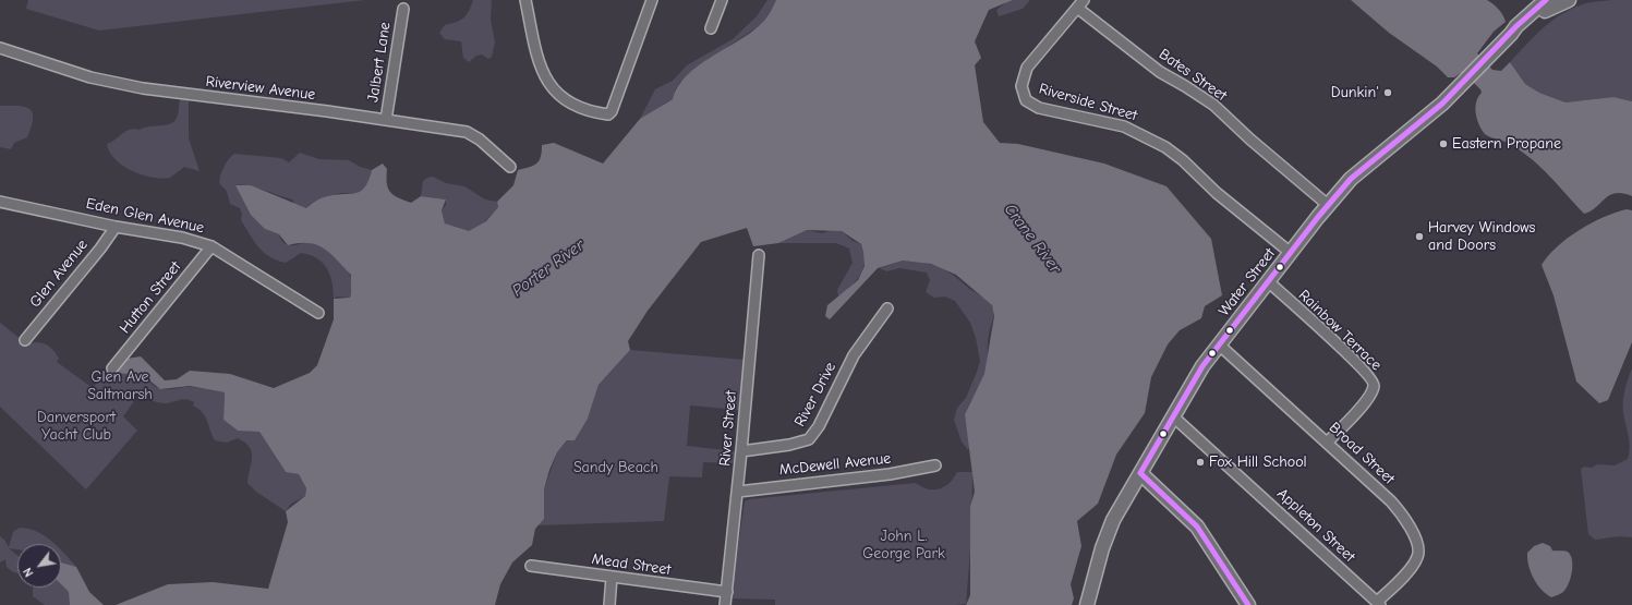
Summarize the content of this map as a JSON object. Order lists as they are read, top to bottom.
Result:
{
  "streets": {
    "main road": ["Water Street"],
    "street": [
      "Jalbert Lane",
      "Bates Street",
      "Riverview Avenue",
      "Riverside Street",
      "Eden Glen Avenue",
      "Glen Avenue",
      "Hutton Street",
      "Rainbow Terrace",
      "River Drive",
      "River Street",
      "Broad Street",
      "McDewell Avenue",
      "Appleton Street",
      "Mead Street"
    ]
  },
  "crossings": [
    ["Jalbert Lane", "Riverview Avenue"],
    ["Bates Street", "Riverside Street"],
    ["Bates Street", "Water Street"],
    ["Riverside Street", "Water Street"],
    ["Eden Glen Avenue", "Glen Avenue"],
    ["Eden Glen Avenue", "Hutton Street"],
    ["Water Street", "Rainbow Terrace"],
    ["Water Street", "Broad Street"],
    ["Water Street", "Appleton Street"],
    ["Rainbow Terrace", "Broad Street"],
    ["River Drive", "River Street"],
    ["River Street", "McDewell Avenue"],
    ["River Street", "Mead Street"],
    ["Broad Street", "Appleton Street"]
  ],
  "water": ["Crane River", "Porter River"],
  "parks": [
    "Glen Ave Saltmarsh",
    "Danversport Yacht Club",
    "Sandy Beach",
    "John L. George Park"
  ],
  "places": [
    "Dunkin'",
    "Eastern Propane",
    "Harvey Windows and Doors",
    "Fox Hill School"
  ],
  "north": "bottom left"
}
